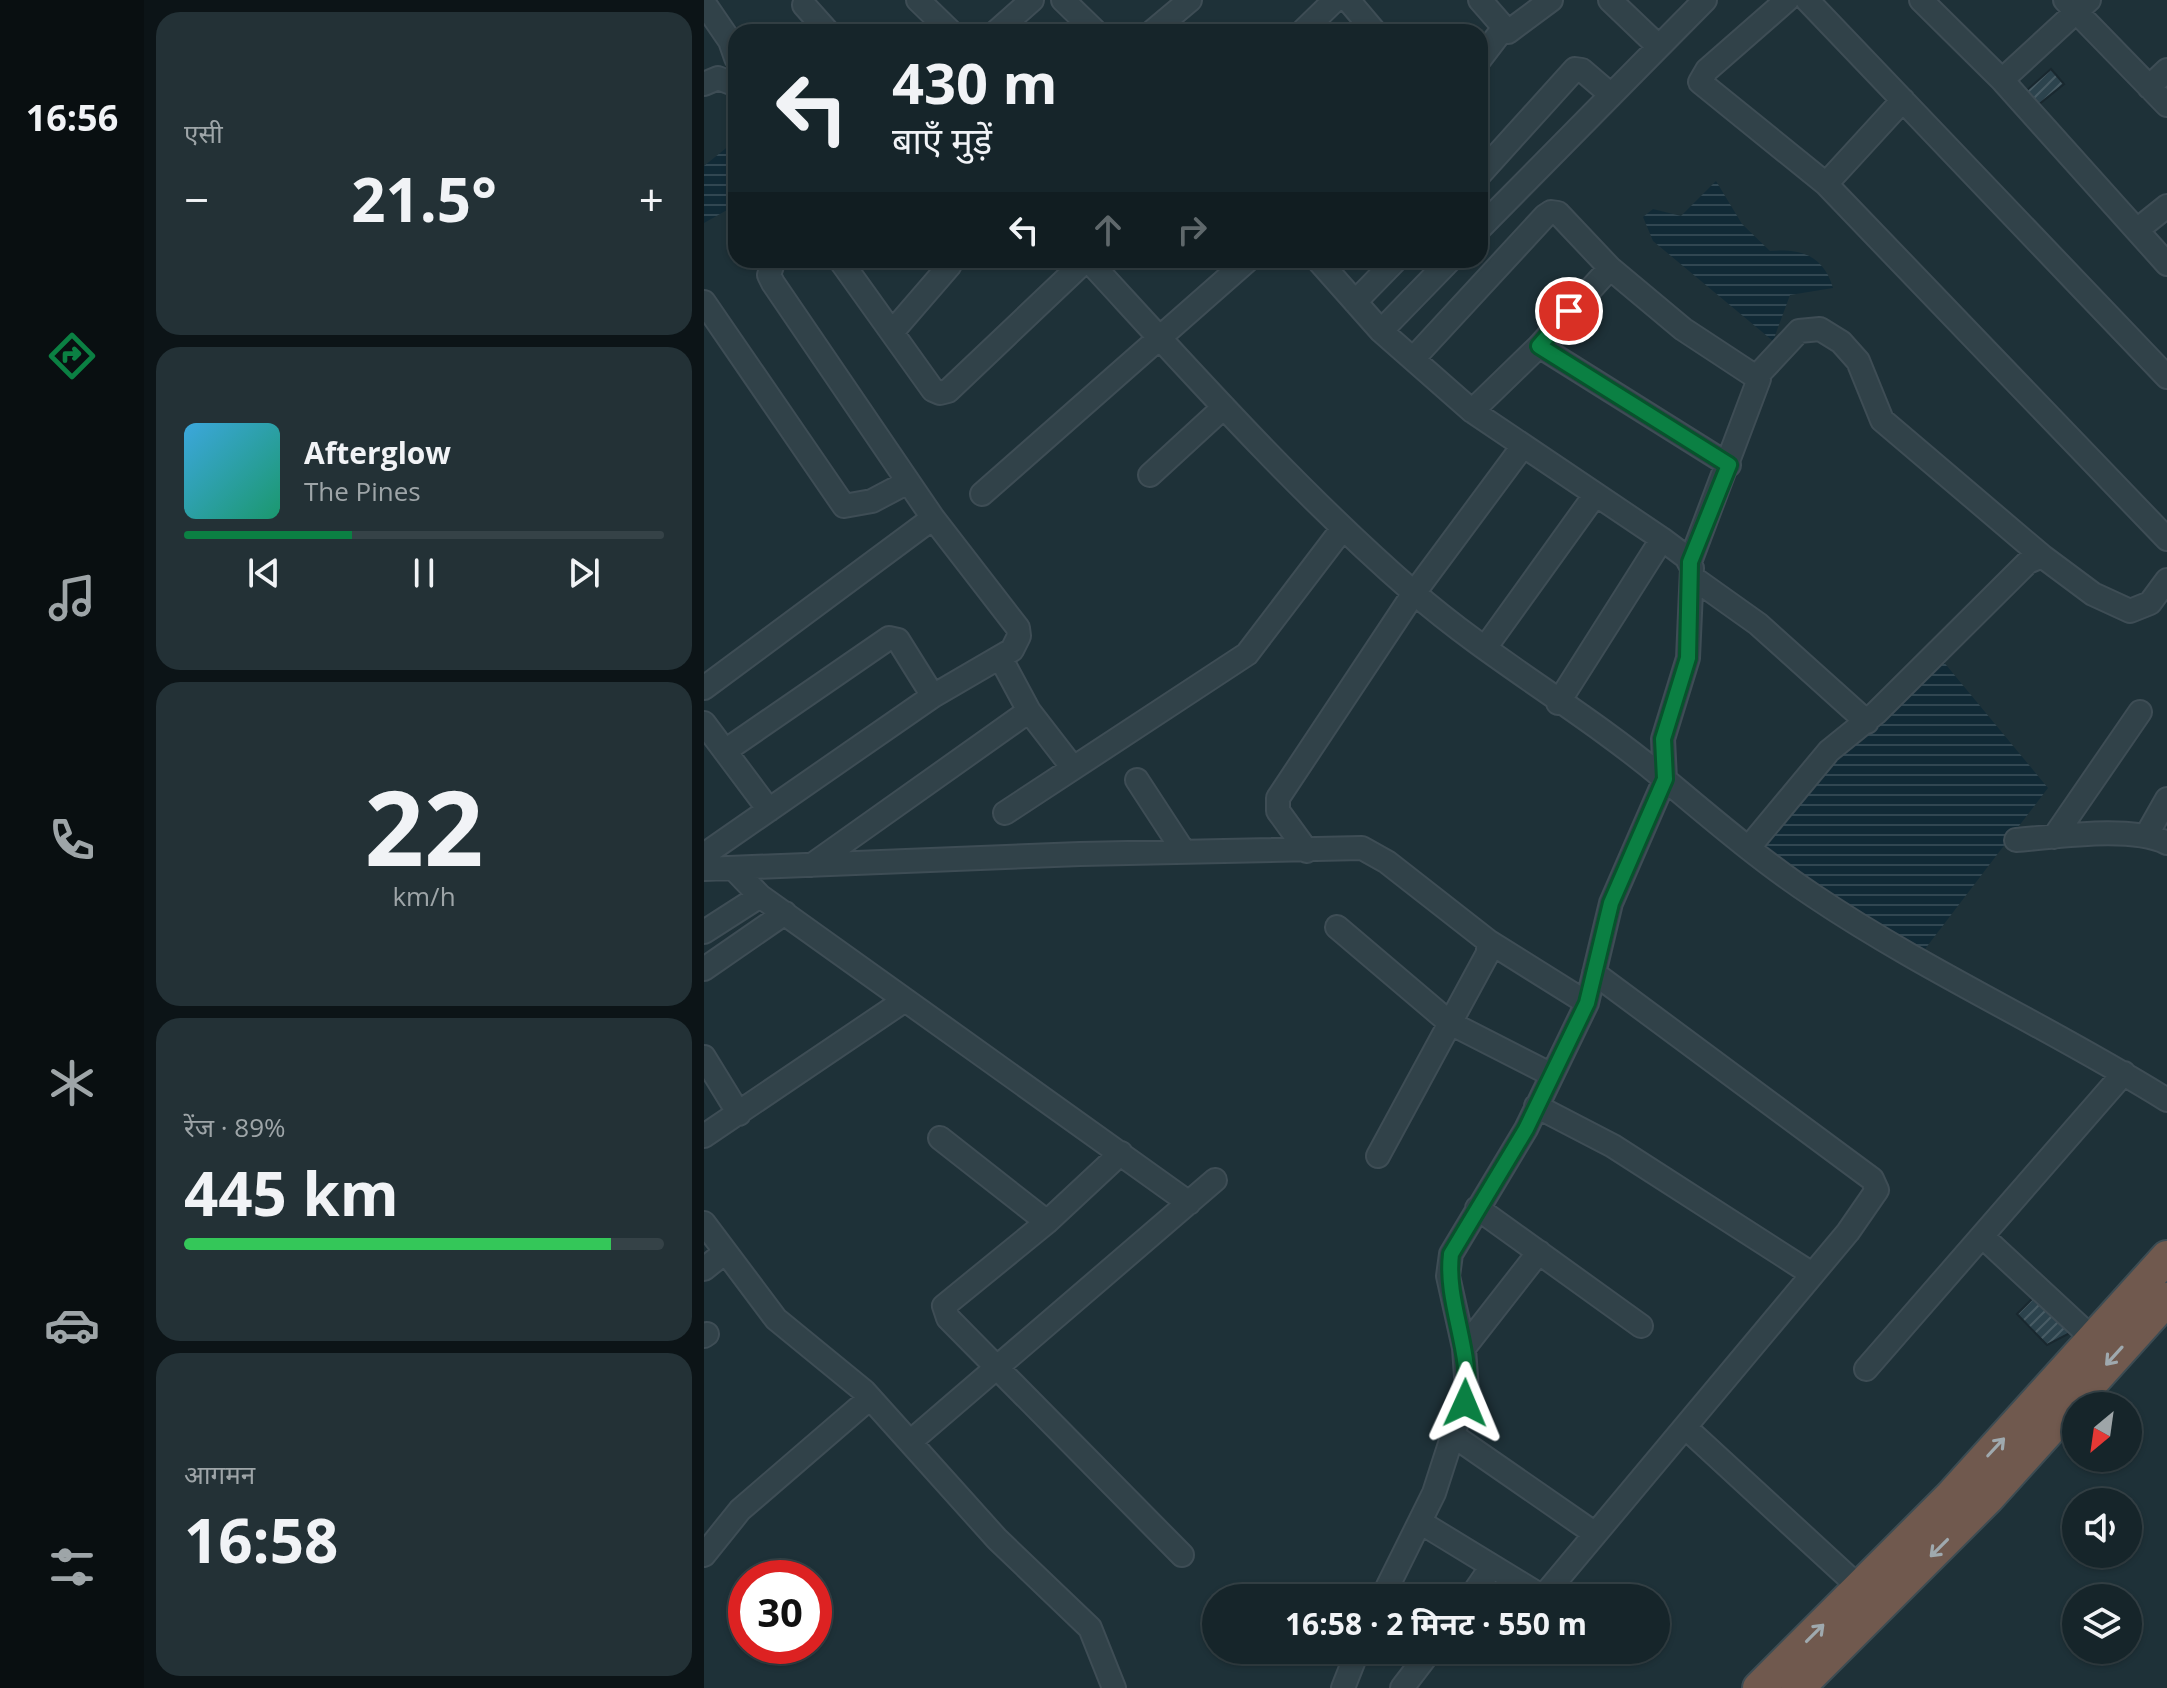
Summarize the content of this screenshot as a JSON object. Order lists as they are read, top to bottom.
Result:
{
  "north": "bottom left",
  "page": {
    "tabs": "16:56",
    "tile": [
      "एसी",
      ["22", "km/h"],
      ["रेंज · 89%", "445 km"],
      ["आगमन", "16:58"]
    ],
    "turn": ["430 m", "बाएँ मुड़ें"],
    "heat": ["−", "21.5°", "+"],
    "song": ["Afterglow", "The Pines"],
    "limit": "30",
    "trip": "16:58 · 2 मिनट · 550 m"
  }
}
